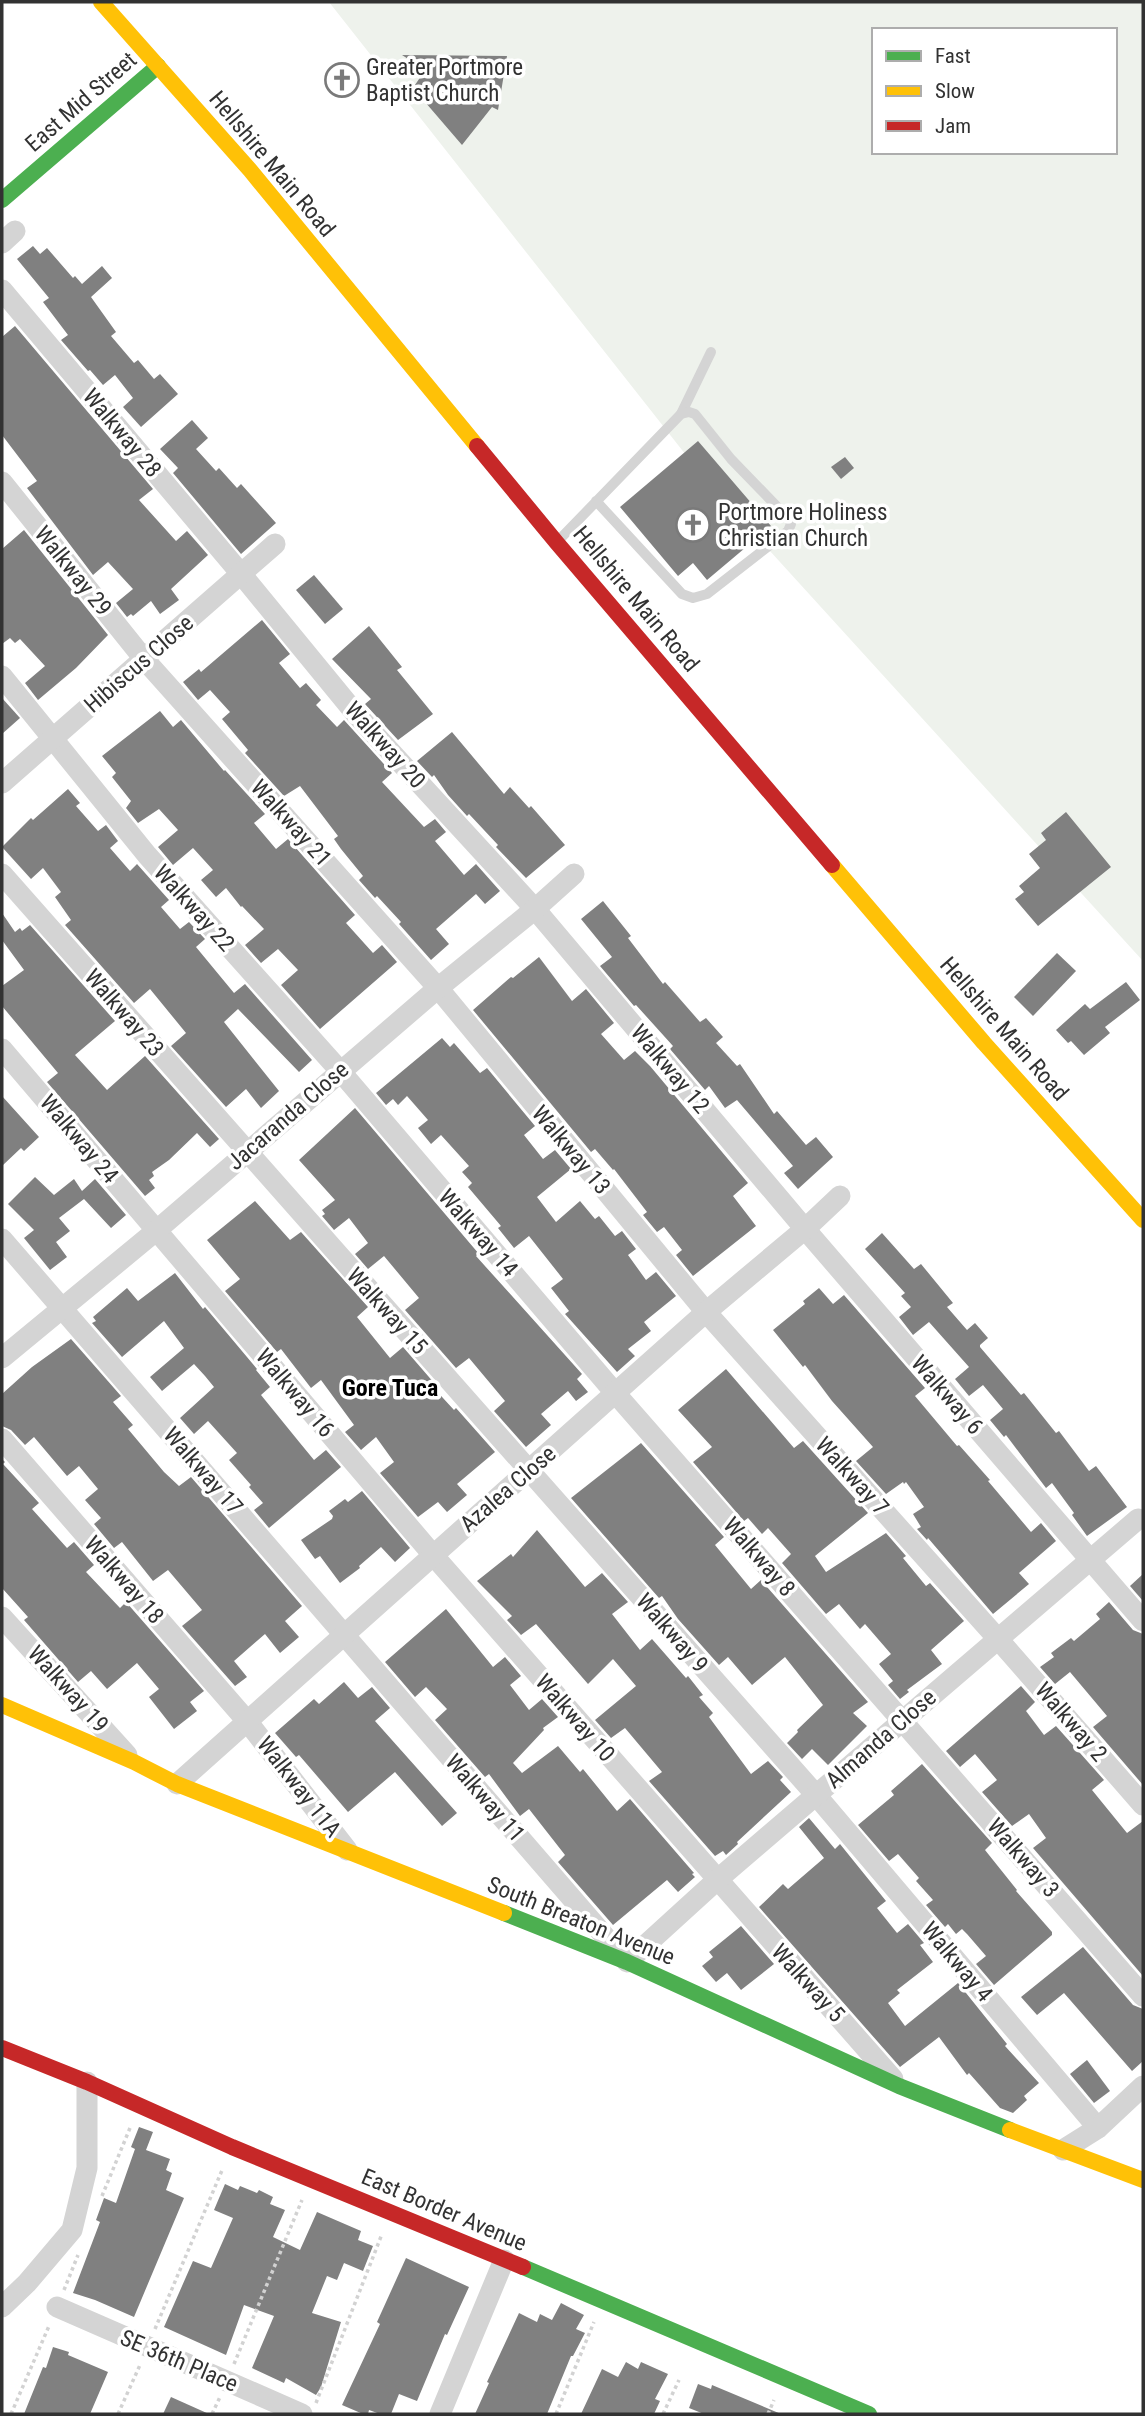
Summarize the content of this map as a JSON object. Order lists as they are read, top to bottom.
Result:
{
  "streets": {
    "street": [
      "East Mid Street",
      "Hellshire Main Road",
      "Walkway 28",
      "Walkway 29",
      "Hibiscus Close",
      "Walkway 20",
      "Walkway 21",
      "Walkway 22",
      "Walkway 23",
      "Walkway 12",
      "Jacaranda Close",
      "Walkway 24",
      "Walkway 13",
      "Walkway 14",
      "Walkway 15",
      "Walkway 16",
      "Walkway 6",
      "Walkway 17",
      "Walkway 7",
      "Azalea Close",
      "Walkway 8",
      "Walkway 18",
      "Walkway 9",
      "Walkway 19",
      "Walkway 10",
      "Walkway 2",
      "Almanda Close",
      "Walkway 11A",
      "Walkway 11",
      "Walkway 3",
      "South Breaton Avenue",
      "Walkway 4",
      "Walkway 5",
      "East Border Avenue",
      "SE 36th Place"
    ]
  },
  "crossings": [
    ["East Mid Street", "Hellshire Main Road"],
    ["Walkway 28", "Hibiscus Close"],
    ["Walkway 28", "Walkway 20"],
    ["Walkway 29", "Hibiscus Close"],
    ["Walkway 29", "Walkway 21"],
    ["Hibiscus Close", "Walkway 20"],
    ["Hibiscus Close", "Walkway 21"],
    ["Hibiscus Close", "Walkway 22"],
    ["Walkway 20", "Walkway 12"],
    ["Walkway 20", "Jacaranda Close"],
    ["Walkway 21", "Jacaranda Close"],
    ["Walkway 21", "Walkway 13"],
    ["Walkway 22", "Jacaranda Close"],
    ["Walkway 22", "Walkway 14"],
    ["Walkway 23", "Jacaranda Close"],
    ["Walkway 23", "Walkway 15"],
    ["Walkway 12", "Jacaranda Close"],
    ["Walkway 12", "Walkway 6"],
    ["Walkway 12", "Azalea Close"],
    ["Jacaranda Close", "Walkway 24"],
    ["Jacaranda Close", "Walkway 13"],
    ["Jacaranda Close", "Walkway 14"],
    ["Jacaranda Close", "Walkway 15"],
    ["Jacaranda Close", "Walkway 16"],
    ["Jacaranda Close", "Walkway 17"],
    ["Walkway 24", "Walkway 16"],
    ["Walkway 13", "Walkway 7"],
    ["Walkway 13", "Azalea Close"],
    ["Walkway 14", "Azalea Close"],
    ["Walkway 14", "Walkway 8"],
    ["Walkway 15", "Azalea Close"],
    ["Walkway 15", "Walkway 9"],
    ["Walkway 16", "Azalea Close"],
    ["Walkway 16", "Walkway 10"],
    ["Walkway 6", "Azalea Close"],
    ["Walkway 6", "Almanda Close"],
    ["Walkway 17", "Azalea Close"],
    ["Walkway 17", "Walkway 11"],
    ["Walkway 7", "Azalea Close"],
    ["Walkway 7", "Walkway 2"],
    ["Walkway 7", "Almanda Close"],
    ["Azalea Close", "Walkway 8"],
    ["Azalea Close", "Walkway 18"],
    ["Azalea Close", "Walkway 9"],
    ["Azalea Close", "Walkway 10"],
    ["Azalea Close", "Walkway 11A"],
    ["Azalea Close", "Walkway 11"],
    ["Azalea Close", "South Breaton Avenue"],
    ["Walkway 8", "Almanda Close"],
    ["Walkway 8", "Walkway 3"],
    ["Walkway 18", "Walkway 11A"],
    ["Walkway 9", "Almanda Close"],
    ["Walkway 9", "Walkway 4"],
    ["Walkway 19", "South Breaton Avenue"],
    ["Walkway 10", "Almanda Close"],
    ["Walkway 10", "Walkway 5"],
    ["Walkway 2", "Almanda Close"],
    ["Almanda Close", "Walkway 11"],
    ["Almanda Close", "Walkway 3"],
    ["Almanda Close", "South Breaton Avenue"],
    ["Almanda Close", "Walkway 4"],
    ["Almanda Close", "Walkway 5"],
    ["Walkway 11A", "South Breaton Avenue"],
    ["Walkway 11", "South Breaton Avenue"],
    ["South Breaton Avenue", "Walkway 5"]
  ],
  "districts": ["Gore Tuca"],
  "places": {
    "church": ["Greater Portmore Baptist Church", "Portmore Holiness Christian Church"]
  },
  "legend": ["Fast", "Slow", "Jam"]
}
